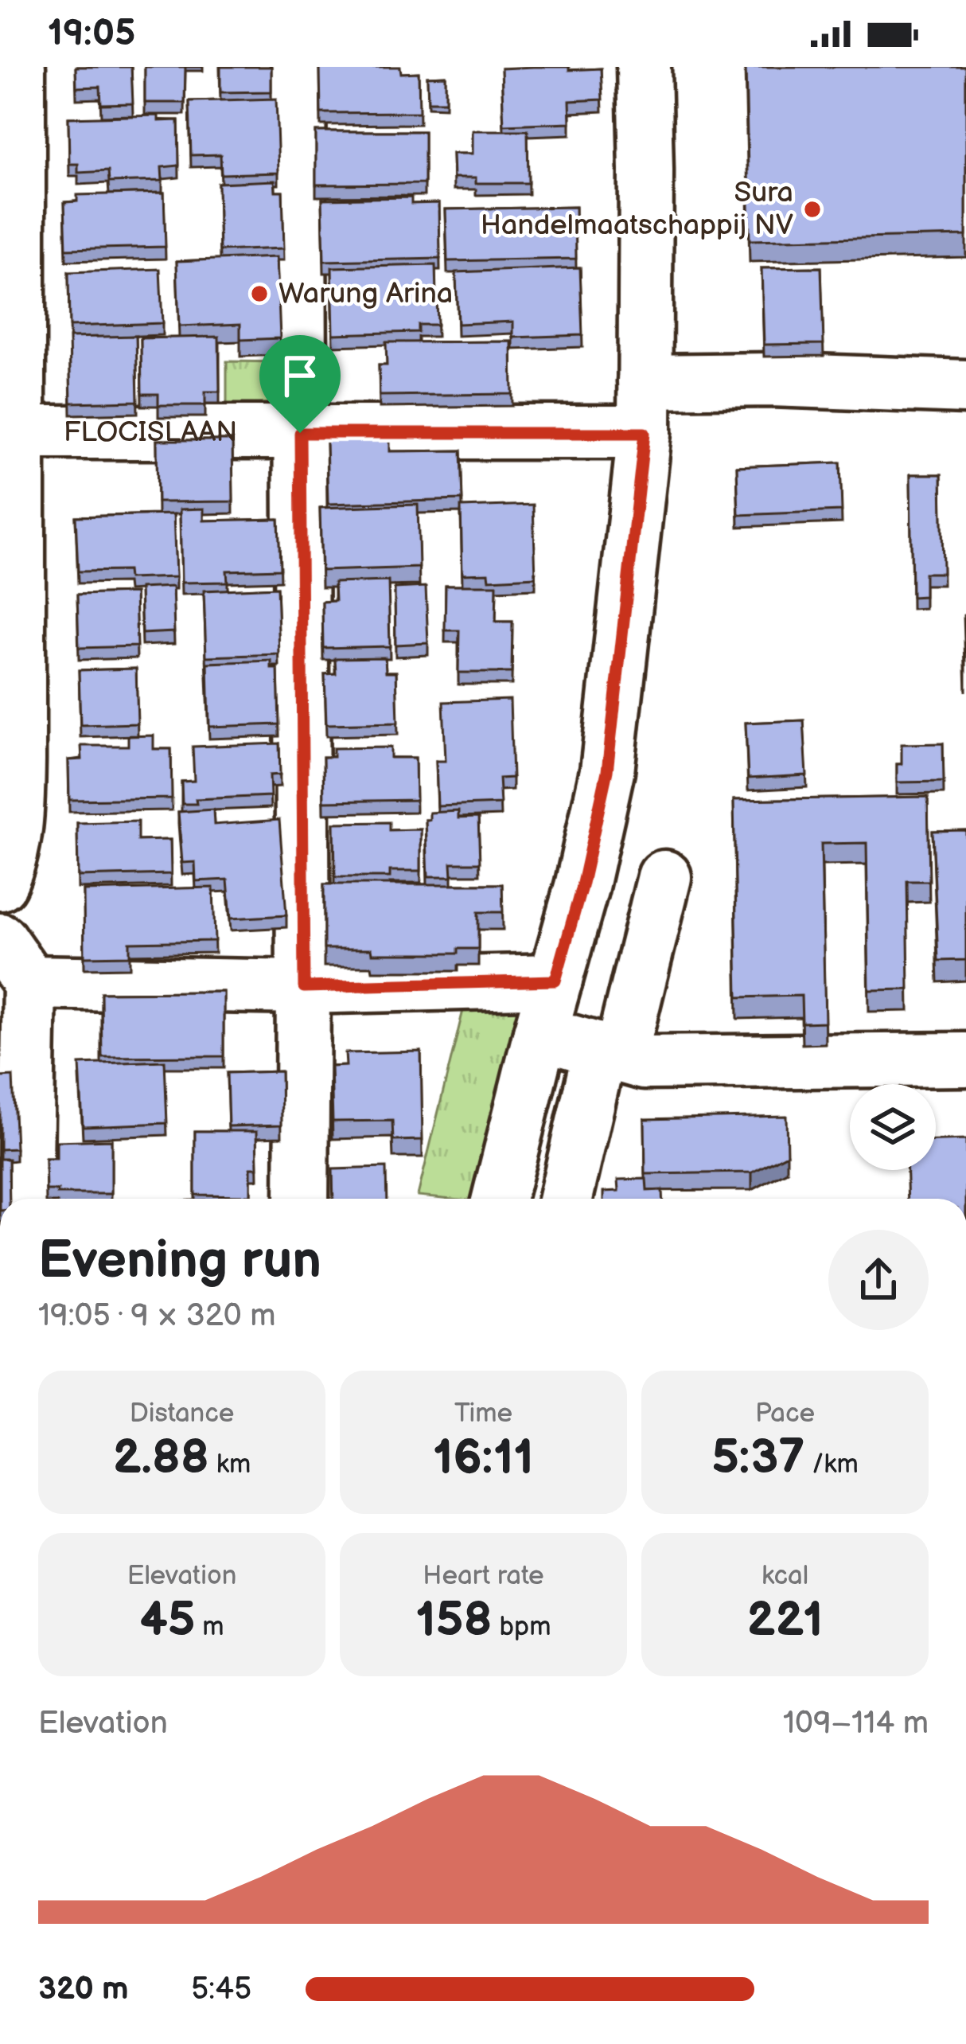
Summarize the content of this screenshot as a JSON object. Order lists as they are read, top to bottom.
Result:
{
  "streets": {
    "street": ["FLOCISLAAN"]
  },
  "places": ["Sura Handelmaatschappij NV", "Warung Arina"],
  "page": {
    "status": "19:05",
    "heading": ["Evening run", "19:05 · 9 × 320 m"],
    "stats": [
      ["Distance", "2.88 km"],
      ["Time", "16:11"],
      ["Pace", "5:37 /km"],
      ["Elevation", "45 m"],
      ["Heart rate", "158 bpm"],
      ["kcal", "221"]
    ],
    "chart": ["Elevation", "109–114 m"],
    "list": [
      {
        "name": "320 m",
        "note": "5:45"
      }
    ]
  }
}
